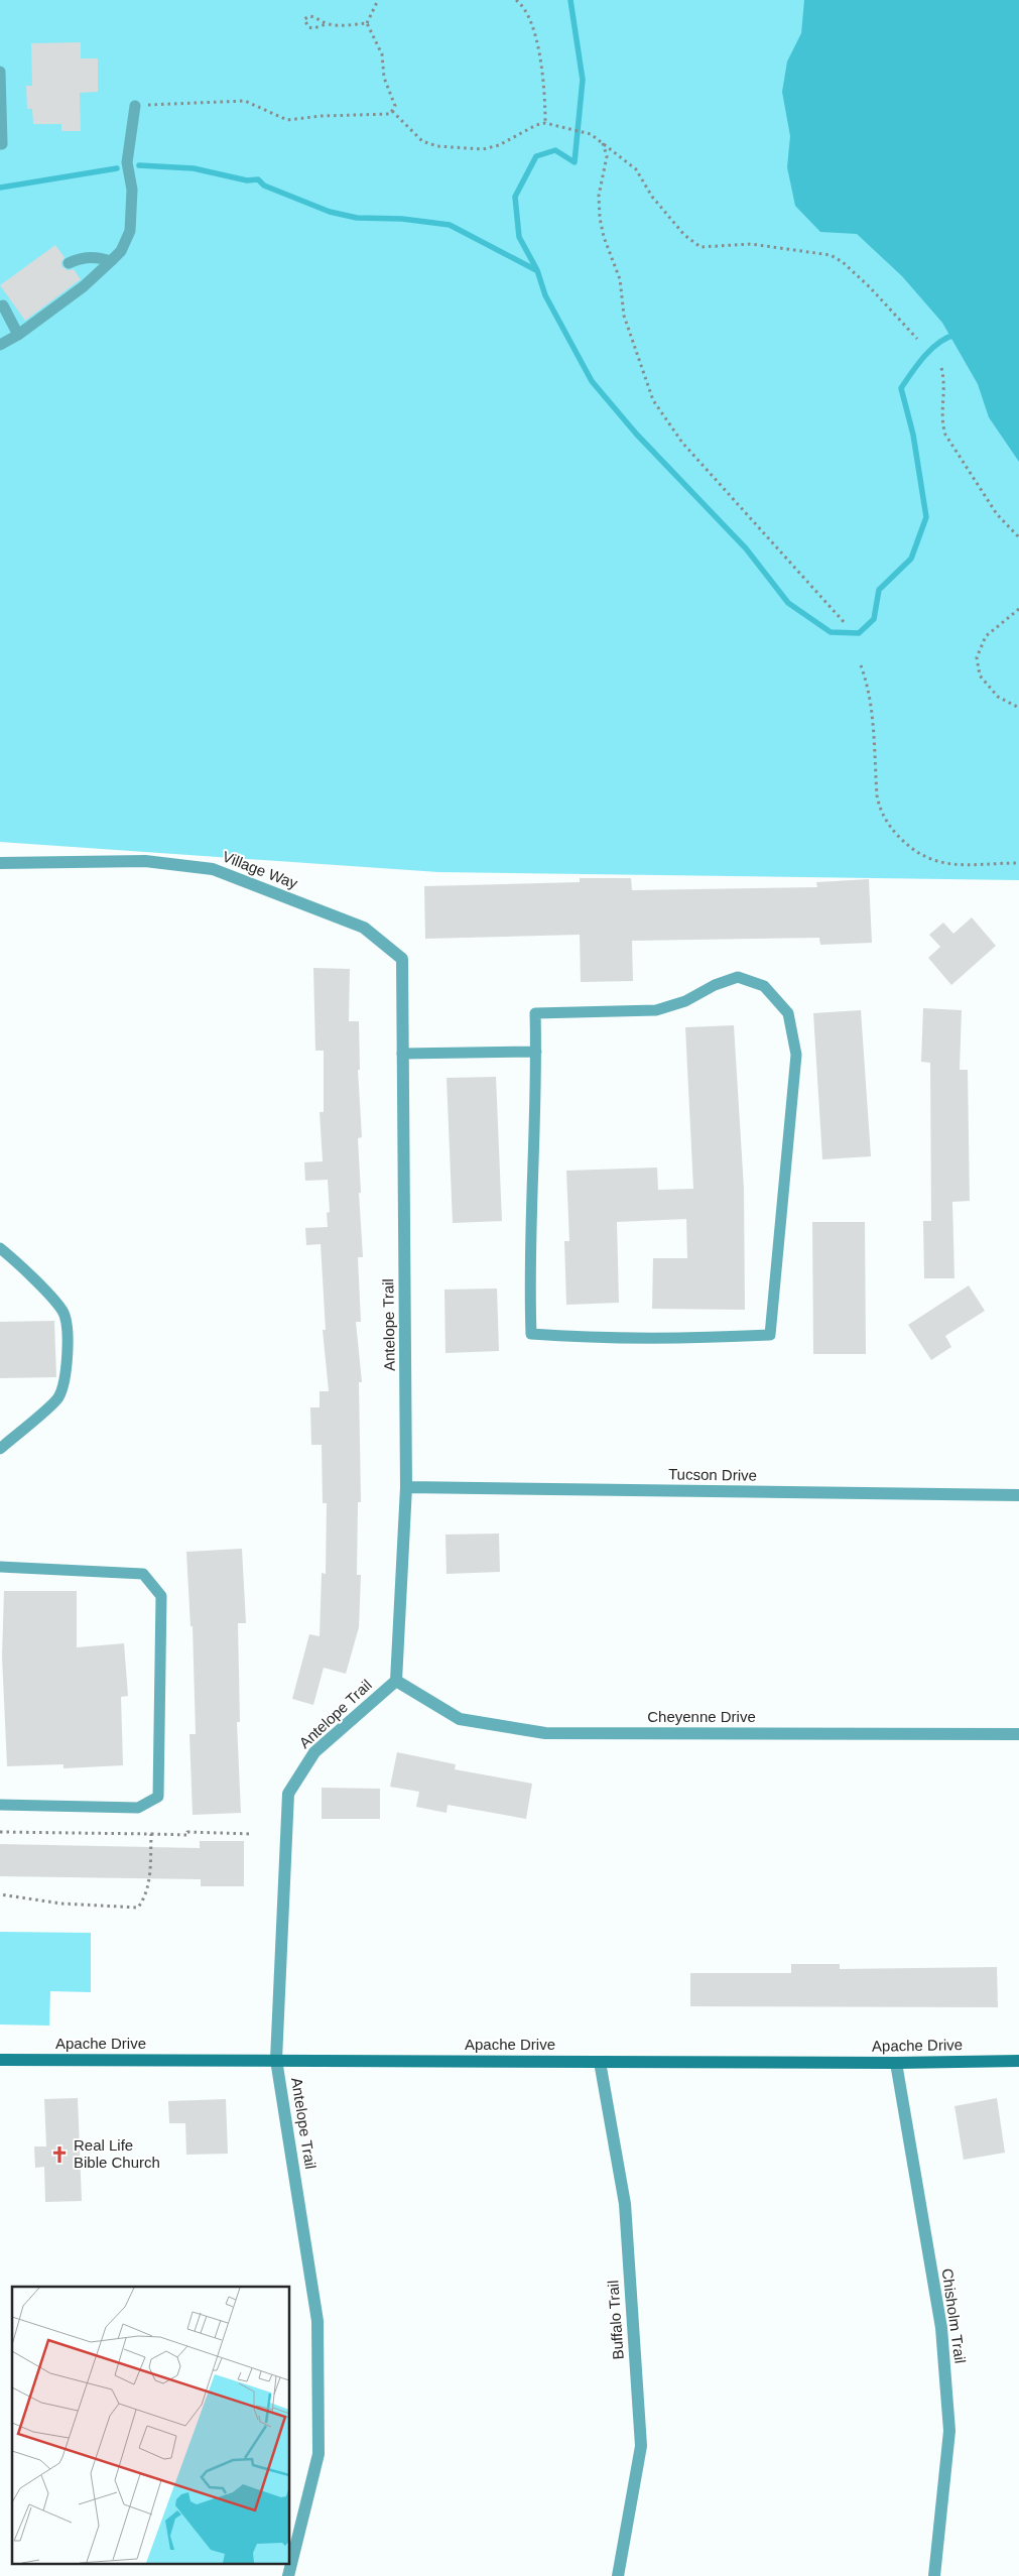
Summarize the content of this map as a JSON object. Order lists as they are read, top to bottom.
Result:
{
  "streets": {
    "street": [
      "Village Way",
      "Antelope Trail",
      "Tucson Drive",
      "Cheyenne Drive",
      "Apache Drive",
      "Chisholm Trail",
      "Buffalo Trail"
    ]
  },
  "crossings": [
    ["Village Way", "Antelope Trail"],
    ["Antelope Trail", "Tucson Drive"],
    ["Antelope Trail", "Cheyenne Drive"],
    ["Antelope Trail", "Apache Drive"],
    ["Apache Drive", "Chisholm Trail"],
    ["Apache Drive", "Buffalo Trail"]
  ],
  "places": {
    "church": ["Real Life Bible Church"]
  }
}
